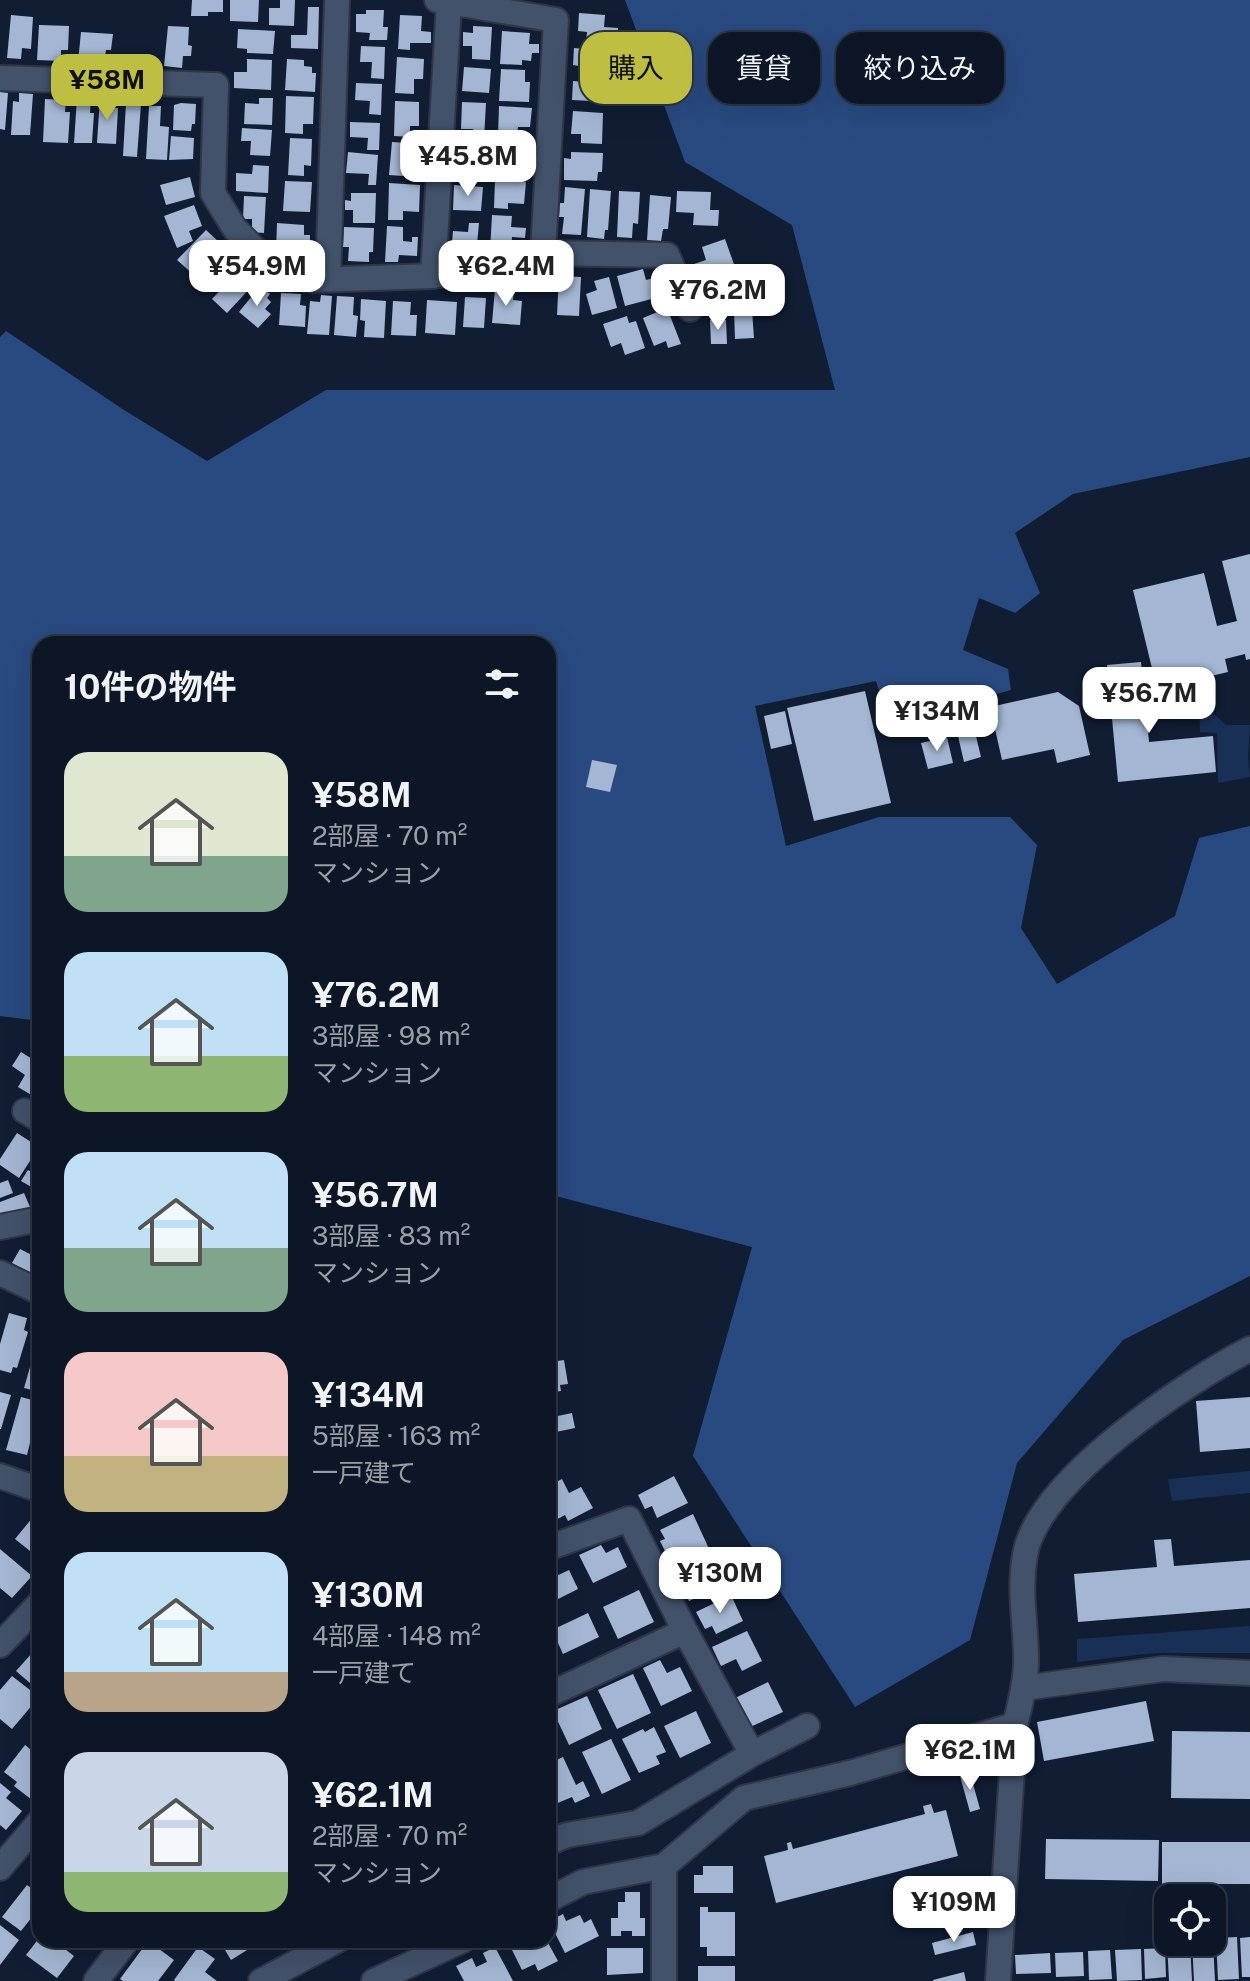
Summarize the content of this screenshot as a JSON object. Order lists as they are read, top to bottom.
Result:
{
  "page": {
    "chip": ["購入", "賃貸", "絞り込み"],
    "price": [
      "¥58M",
      "¥45.8M",
      "¥54.9M",
      "¥62.4M",
      "¥76.2M",
      "¥56.7M",
      "¥134M",
      "¥130M",
      "¥62.1M",
      "¥109M"
    ],
    "heading": "10件の物件",
    "list": [
      {
        "name": "¥58M",
        "note": "2部屋 · 70 m² · マンション"
      },
      {
        "name": "¥76.2M",
        "note": "3部屋 · 98 m² · マンション"
      },
      {
        "name": "¥56.7M",
        "note": "3部屋 · 83 m² · マンション"
      },
      {
        "name": "¥134M",
        "note": "5部屋 · 163 m² · 一戸建て"
      },
      {
        "name": "¥130M",
        "note": "4部屋 · 148 m² · 一戸建て"
      },
      {
        "name": "¥62.1M",
        "note": "2部屋 · 70 m² · マンション"
      }
    ]
  }
}
